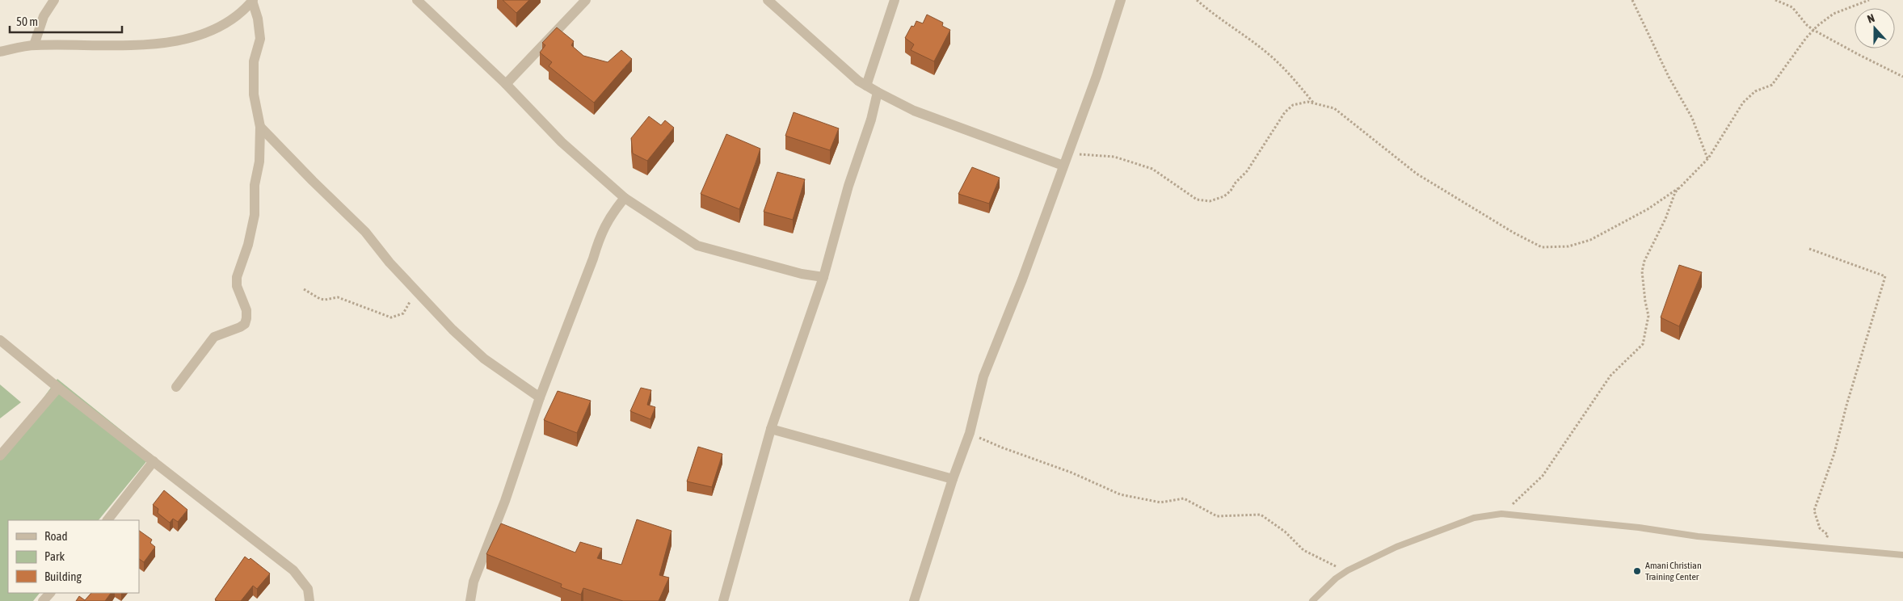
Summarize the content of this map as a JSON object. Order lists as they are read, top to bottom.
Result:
{
  "places": ["Amani Christian Training Center"],
  "legend": ["Road", "Park", "Building"],
  "scale_bar": "50 m",
  "north": "top"
}
